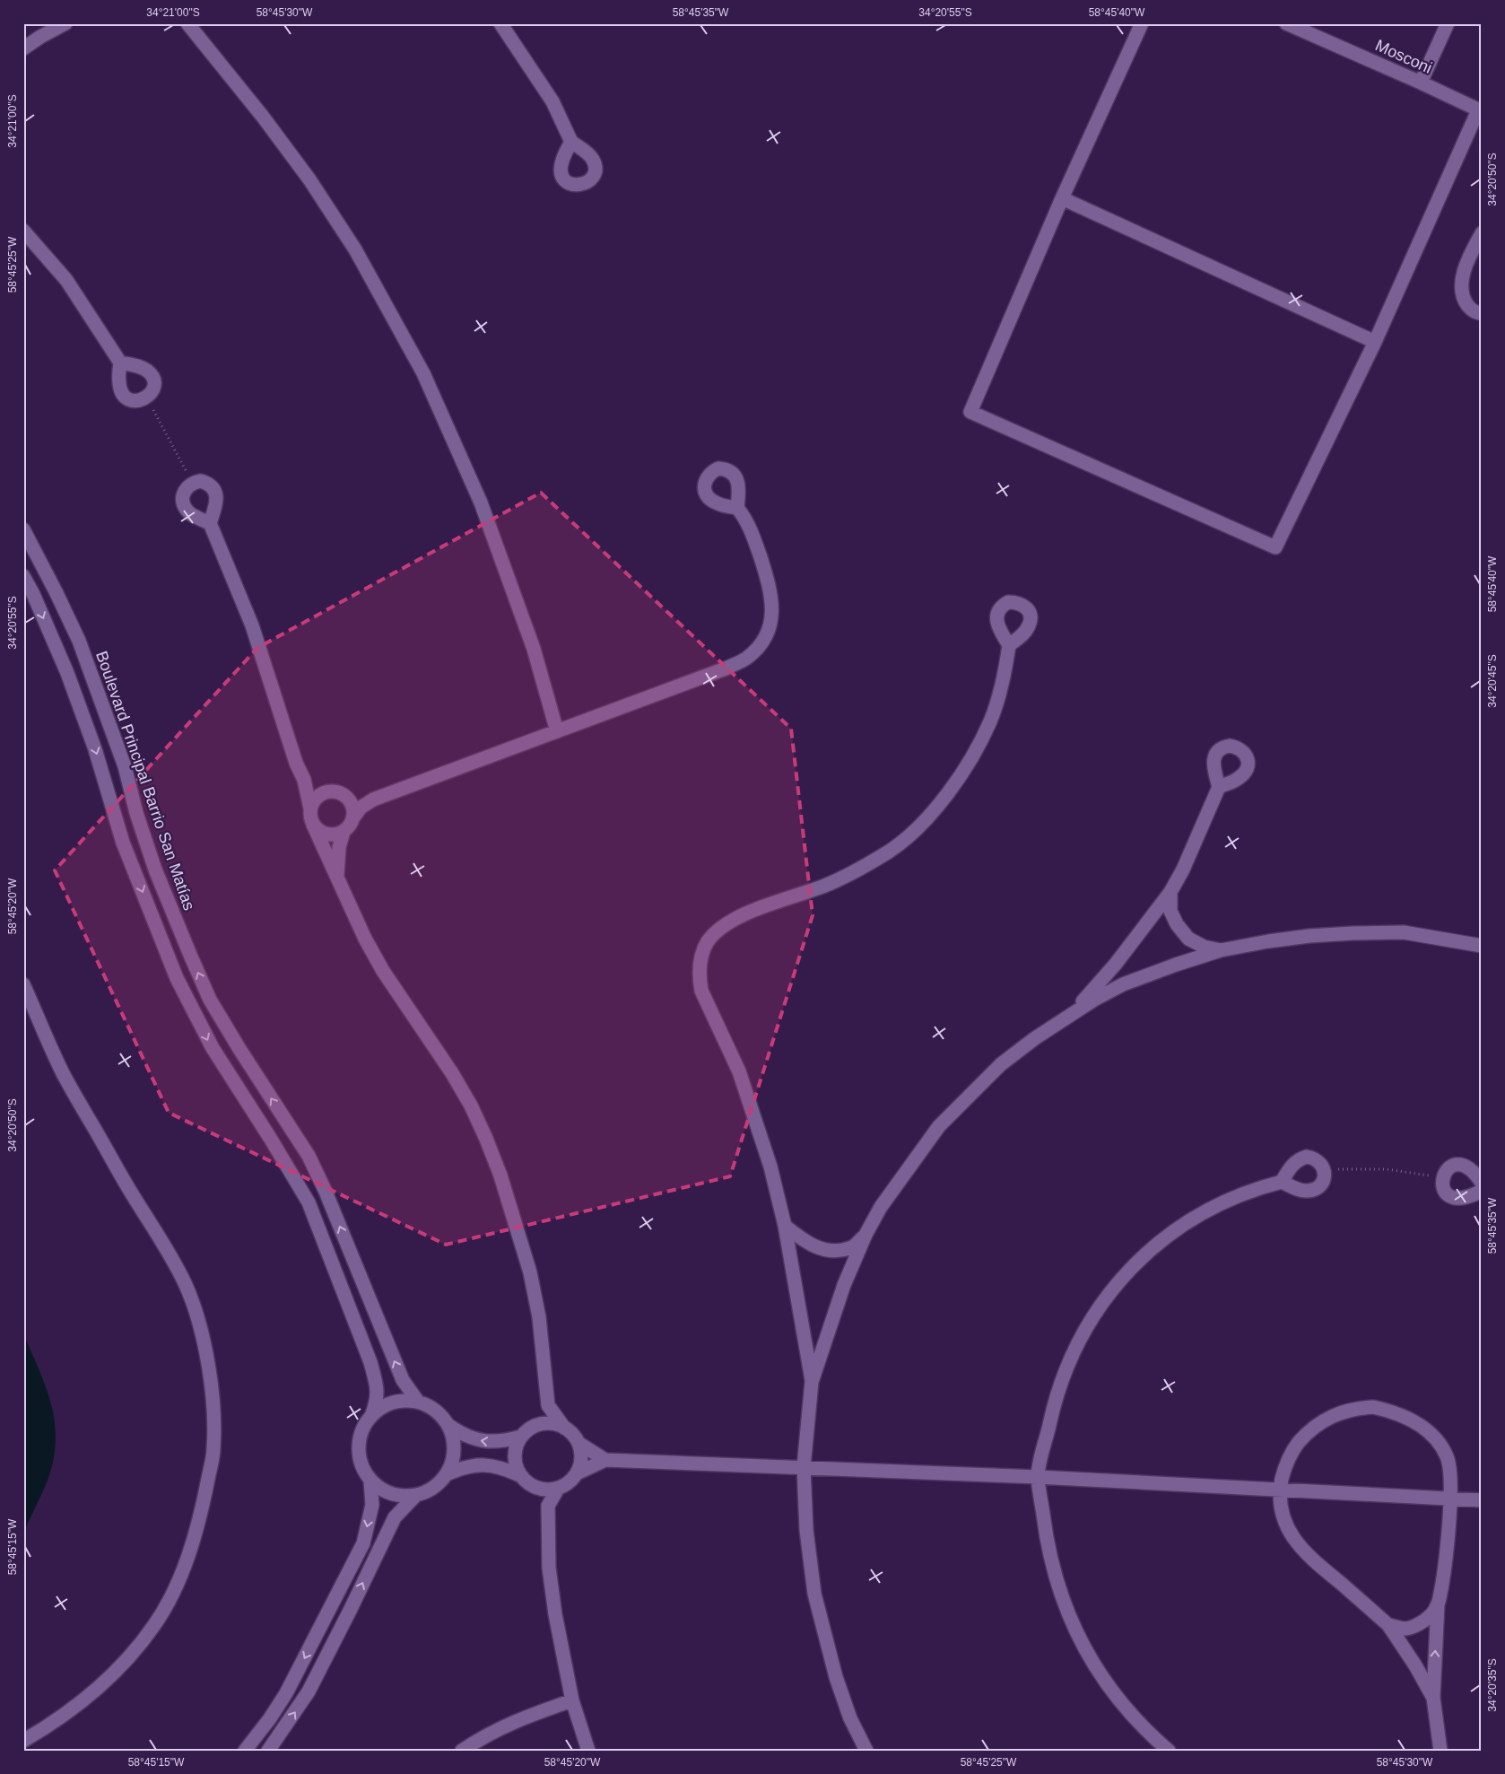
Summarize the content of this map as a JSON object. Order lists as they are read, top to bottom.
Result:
{
  "streets": {
    "street": ["Mosconi", "Boulevard Principal Barrio San Matías"]
  },
  "coordinates": [
    "34°21'00\"S",
    "58°45'30\"W",
    "58°45'35\"W",
    "34°20'55\"S",
    "58°45'40\"W",
    "34°20'50\"S",
    "58°45'25\"W",
    "34°20'45\"S",
    "58°45'20\"W",
    "58°45'15\"W",
    "34°20'35\"S"
  ]
}
